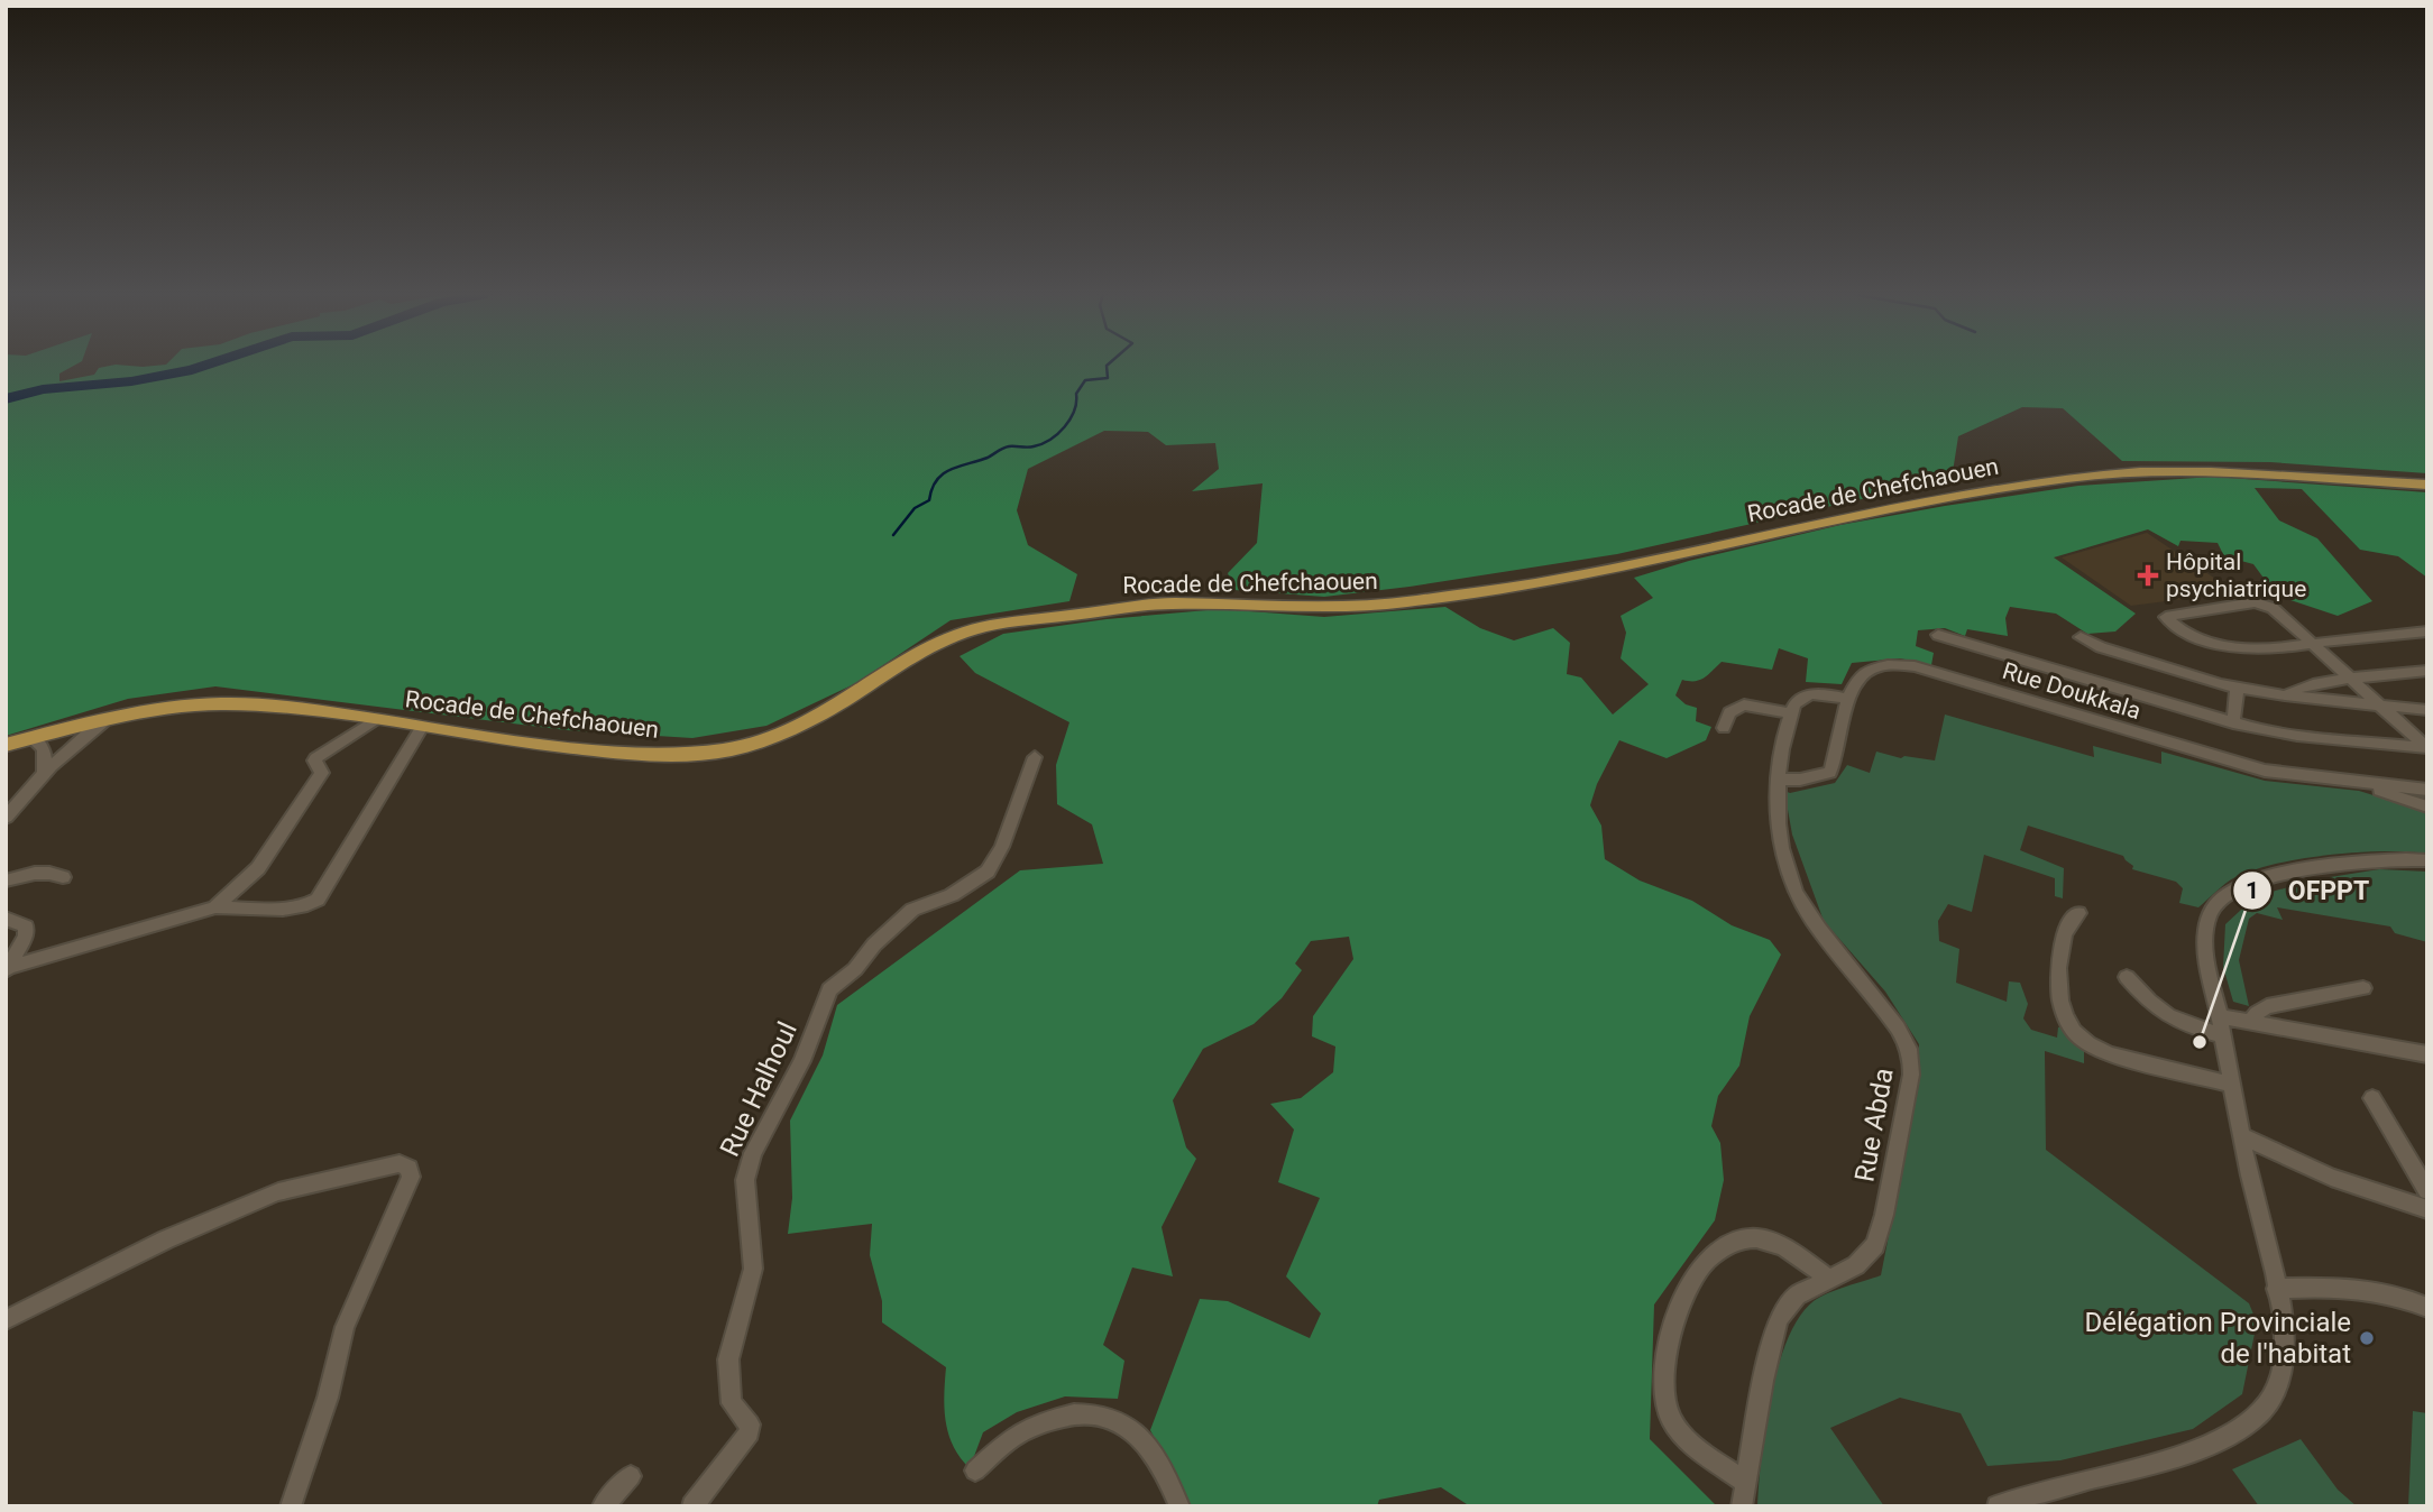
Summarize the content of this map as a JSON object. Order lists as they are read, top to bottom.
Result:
{
  "streets": {
    "main road": ["Rocade de Chefchaouen"],
    "street": ["Rue Doukkala", "Rue Halhoul", "Rue Abda"]
  },
  "crossings": [
    ["Rue Doukkala", "Rue Abda"]
  ],
  "places": {
    "health": ["Hôpital psychiatrique"],
    "other": ["OFPPT", "Délégation Provinciale de l'habitat"]
  }
}
